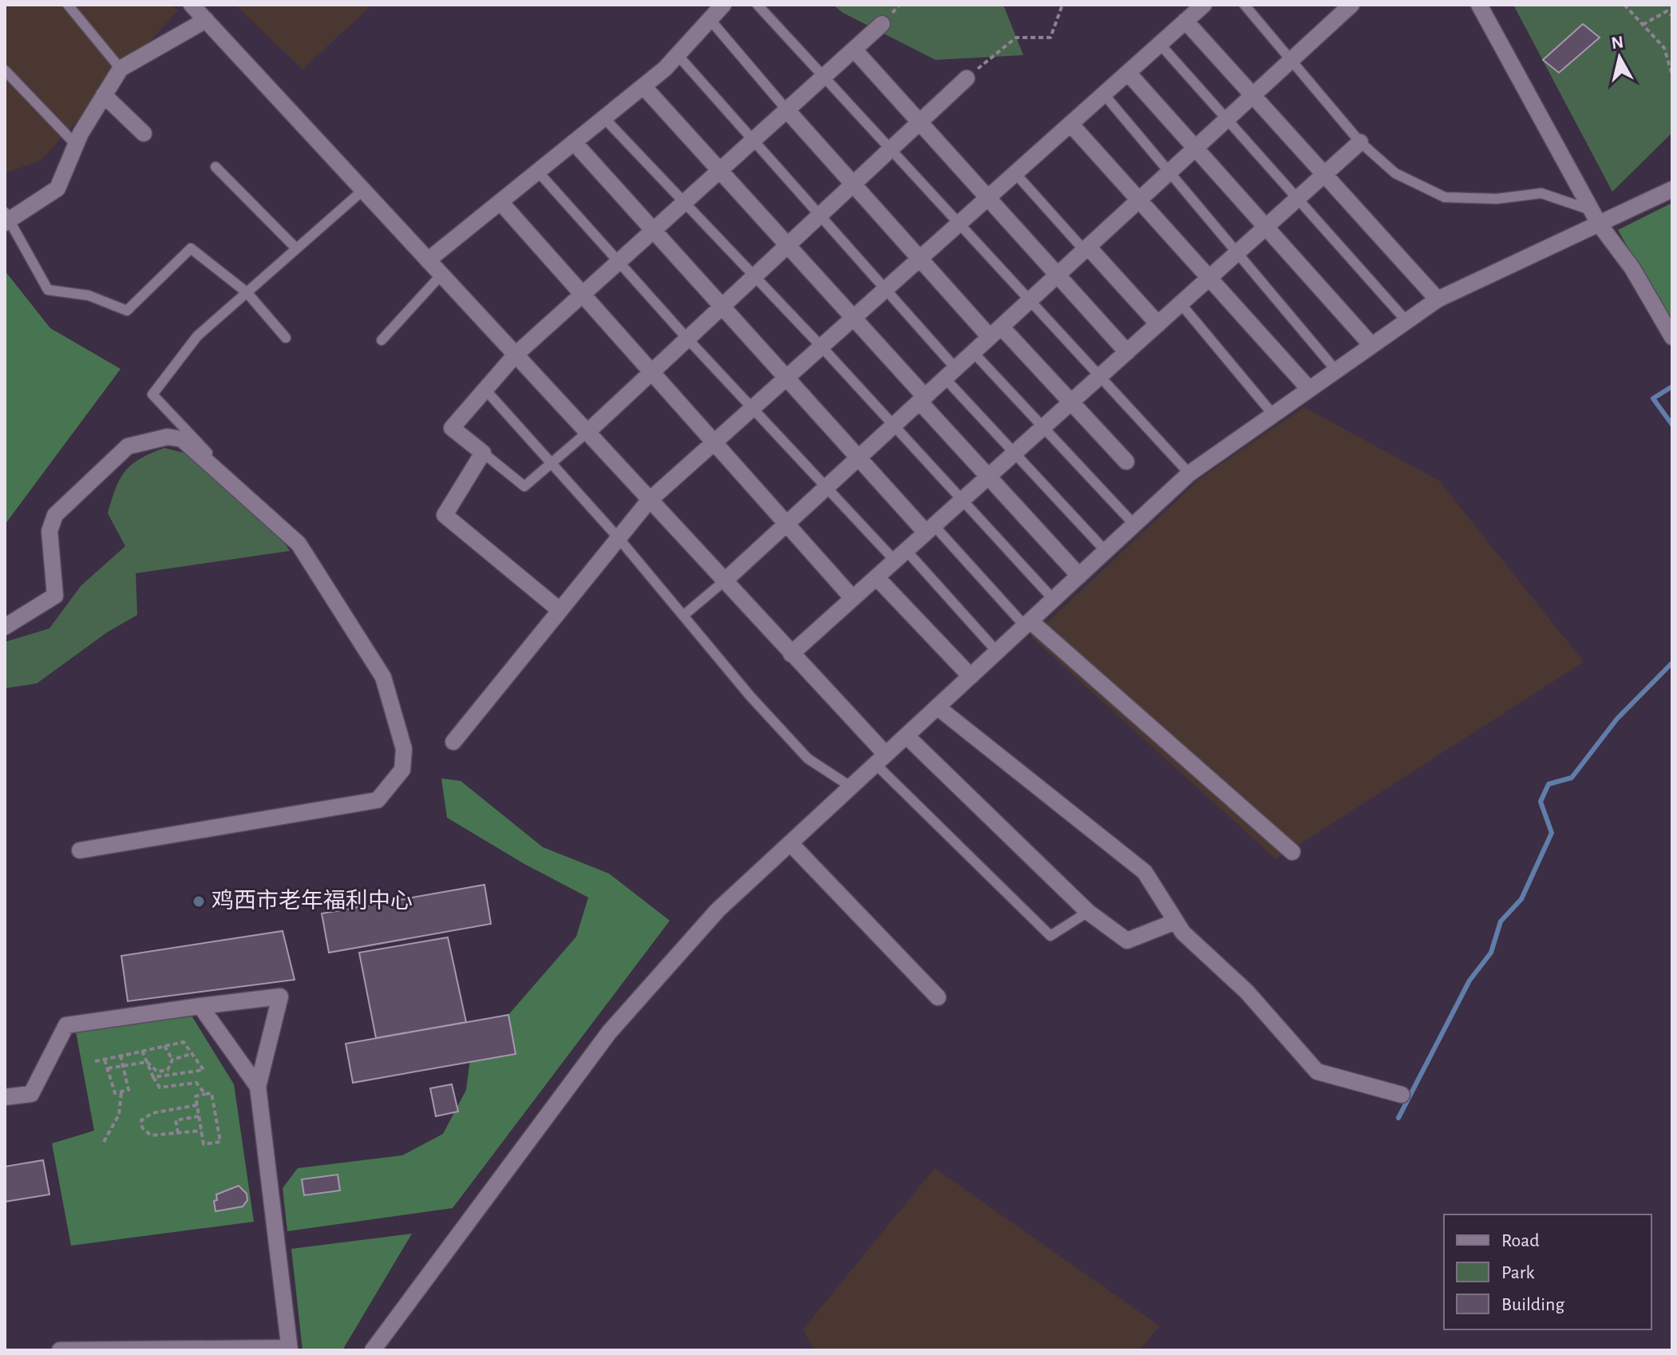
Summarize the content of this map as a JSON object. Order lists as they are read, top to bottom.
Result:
{
  "places": ["鸡西市老年福利中心"],
  "legend": ["Road", "Park", "Building"],
  "north": "top"
}
